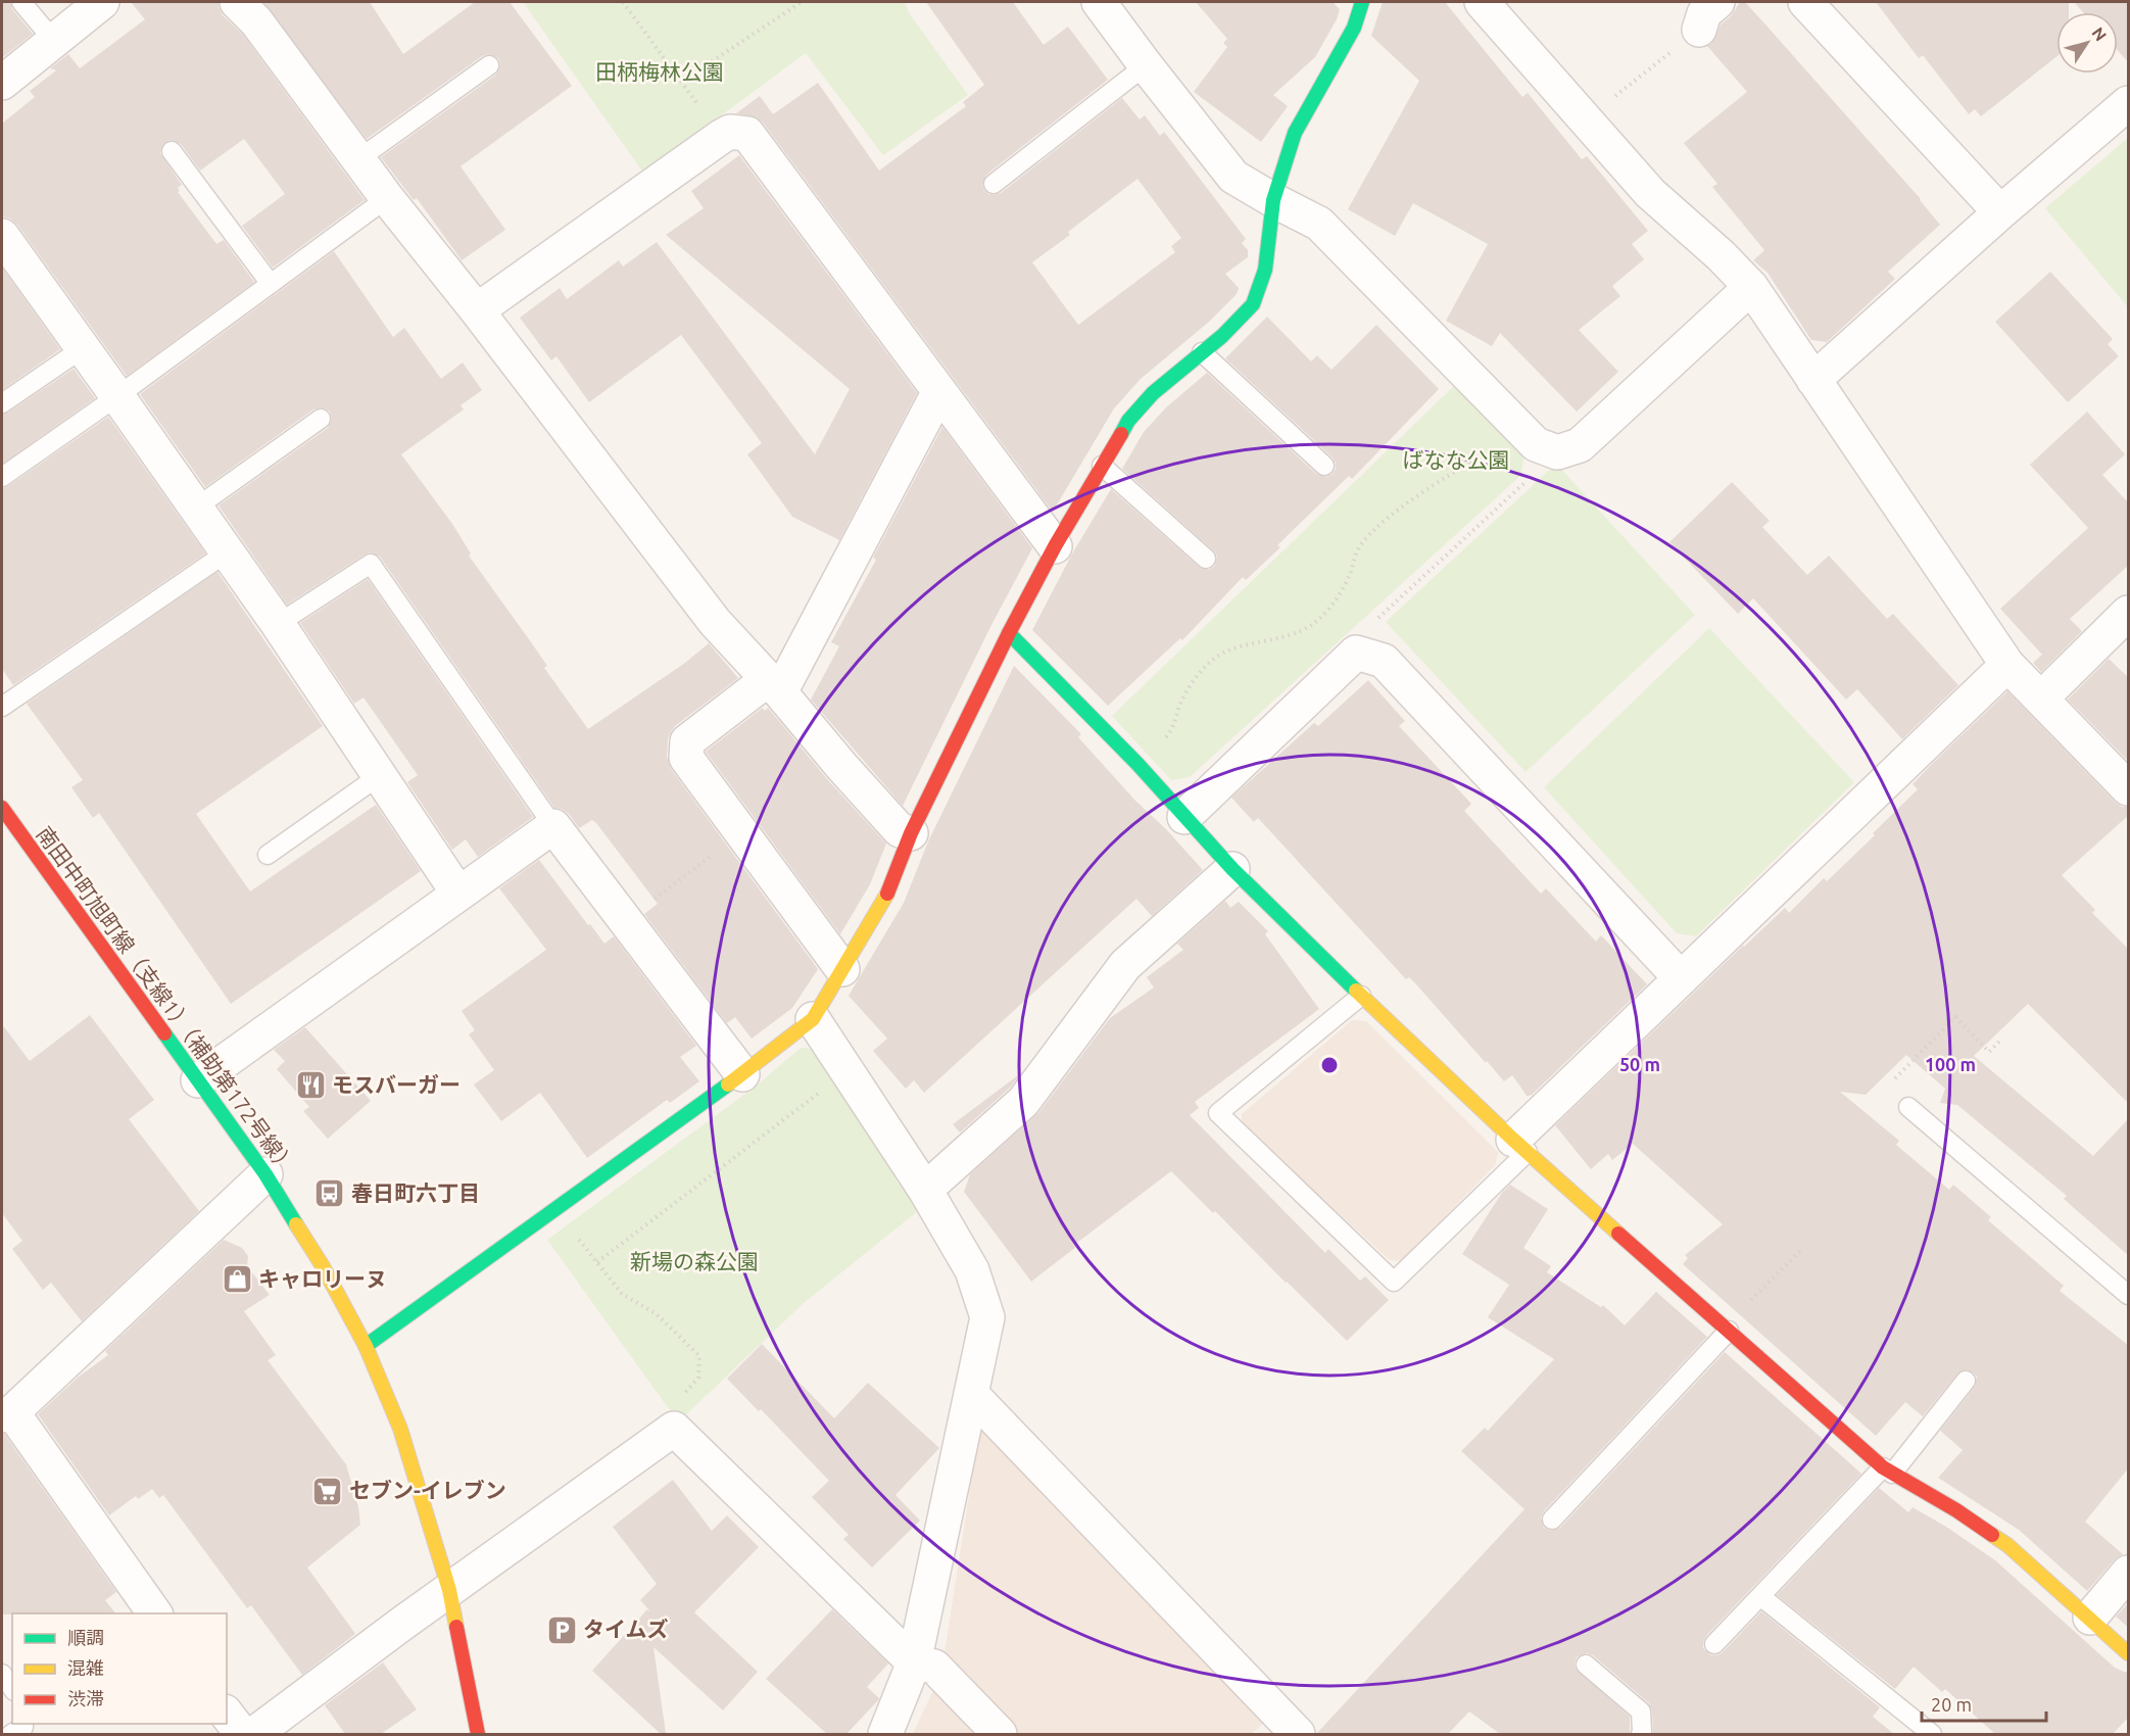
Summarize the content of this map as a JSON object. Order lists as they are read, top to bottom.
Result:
{
  "streets": {
    "street": ["南田中町旭町線（支線1）（補助第172号線）"]
  },
  "parks": ["田柄梅林公園", "ばなな公園", "新場の森公園"],
  "places": {
    "restaurant": ["モスバーガー"],
    "bus stop": ["春日町六丁目"],
    "shop": ["キャロリーヌ"],
    "supermarket": ["セブン-イレブン"],
    "parking": ["タイムズ"]
  },
  "legend": ["順調", "混雑", "渋滞"],
  "scale_bar": "20 m",
  "north": "top right",
  "rings": ["50 m", "100 m"]
}
